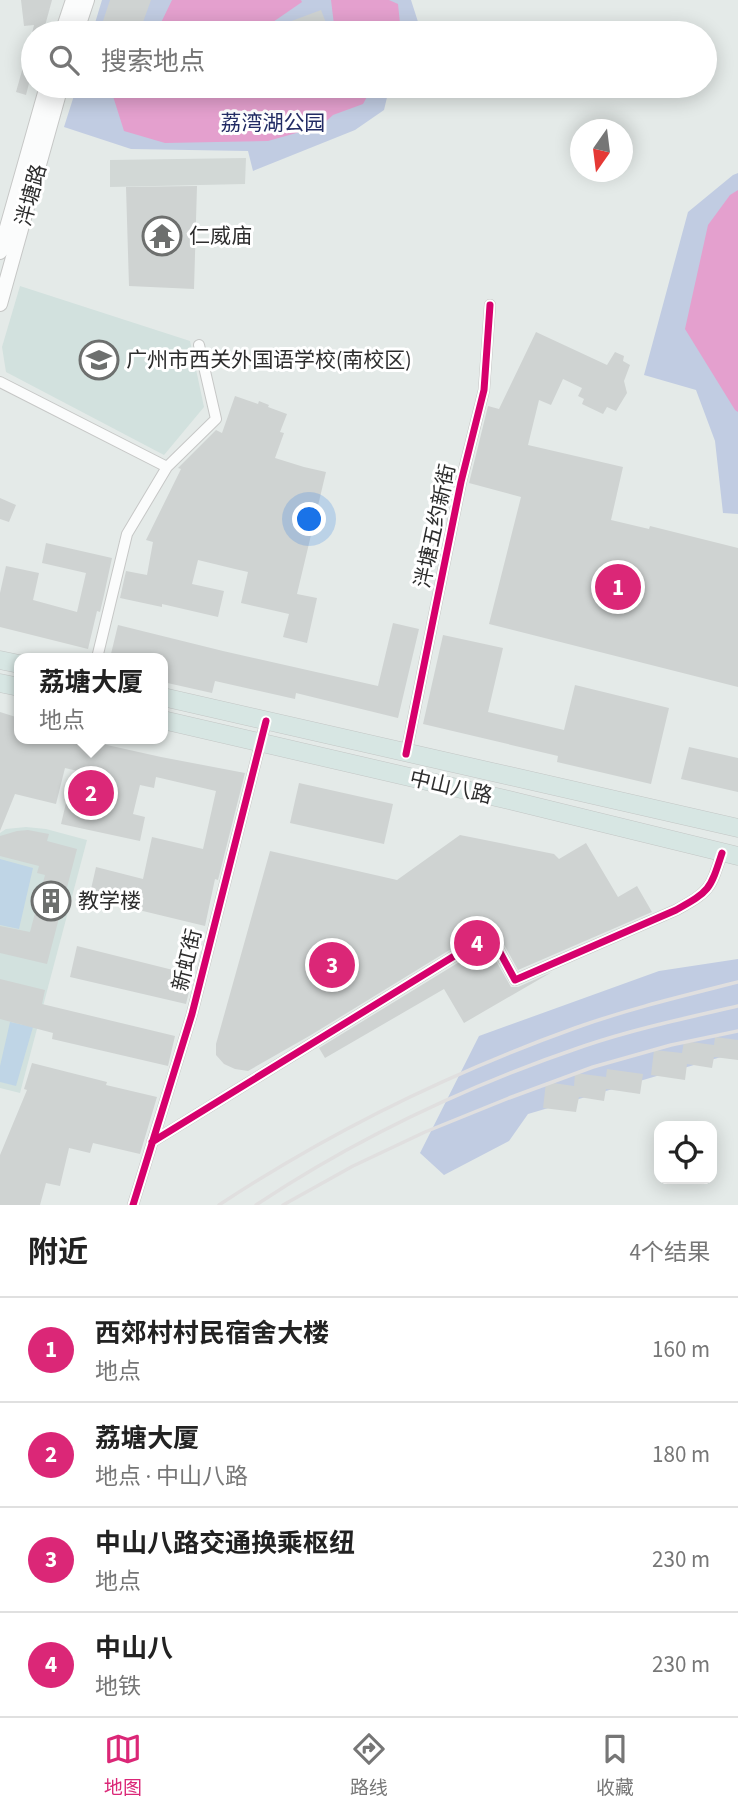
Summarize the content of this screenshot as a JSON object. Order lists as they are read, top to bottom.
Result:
{
  "streets": {
    "main road": ["中山八路"],
    "street": ["泮塘路", "泮塘五约新街", "新虹街"]
  },
  "crossings": [
    ["泮塘五约新街", "中山八路"],
    ["中山八路", "新虹街"]
  ],
  "parks": ["荔湾湖公园"],
  "places": {
    "temple": ["仁威庙"],
    "school or university": ["广州市西关外国语学校(南校区)"],
    "building": ["教学楼"]
  },
  "north": "bottom",
  "page": {
    "search": "搜索地点",
    "pins": [
      "1",
      "2",
      "4",
      "3"
    ],
    "popup": ["荔塘大厦", "地点"],
    "heading": ["附近", "4个结果"],
    "list": [
      {
        "mark": "1",
        "name": "西郊村村民宿舍大楼",
        "note": "地点",
        "value": "160 m"
      },
      {
        "mark": "2",
        "name": "荔塘大厦",
        "note": "地点 · 中山八路",
        "value": "180 m"
      },
      {
        "mark": "3",
        "name": "中山八路交通换乘枢纽",
        "note": "地点",
        "value": "230 m"
      },
      {
        "mark": "4",
        "name": "中山八",
        "note": "地铁",
        "value": "230 m"
      }
    ],
    "nav": ["地图", "路线", "收藏"]
  }
}
